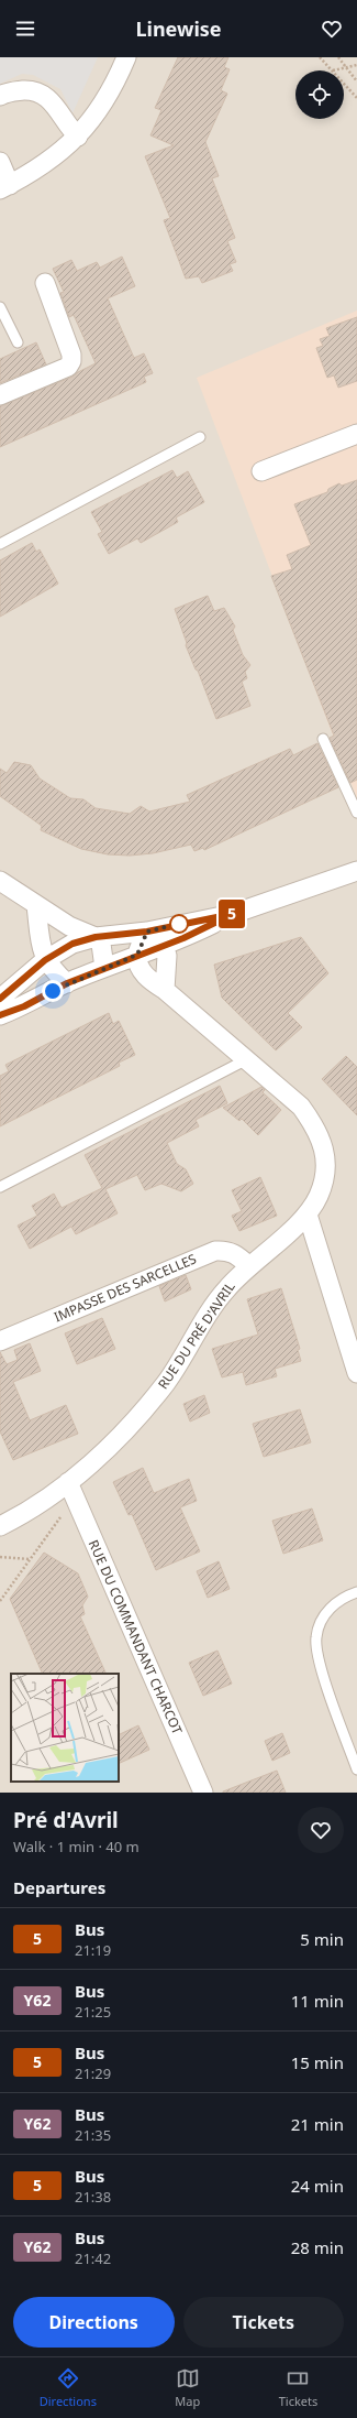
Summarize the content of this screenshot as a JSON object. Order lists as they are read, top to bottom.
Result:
{
  "streets": {
    "street": ["IMPASSE DES SARCELLES", "RUE DU PRÉ D'AVRIL", "RUE DU COMMANDANT CHARCOT"]
  },
  "crossings": [
    ["IMPASSE DES SARCELLES", "RUE DU PRÉ D'AVRIL"],
    ["RUE DU PRÉ D'AVRIL", "RUE DU COMMANDANT CHARCOT"]
  ],
  "lines": ["bus line 5"],
  "page": {
    "header": "Linewise",
    "on_map": "5",
    "heading": [
      ["Pré d'Avril", "Walk · 1 min · 40 m"],
      "Departures"
    ],
    "list": [
      {
        "mark": "5",
        "name": "Bus",
        "note": "21:19",
        "value": "5 min"
      },
      {
        "mark": "Y62",
        "name": "Bus",
        "note": "21:25",
        "value": "11 min"
      },
      {
        "mark": "5",
        "name": "Bus",
        "note": "21:29",
        "value": "15 min"
      },
      {
        "mark": "Y62",
        "name": "Bus",
        "note": "21:35",
        "value": "21 min"
      },
      {
        "mark": "5",
        "name": "Bus",
        "note": "21:38",
        "value": "24 min"
      },
      {
        "mark": "Y62",
        "name": "Bus",
        "note": "21:42",
        "value": "28 min"
      }
    ],
    "buttons": ["Directions", "Tickets"],
    "tabs": ["Directions", "Map", "Tickets"]
  }
}
